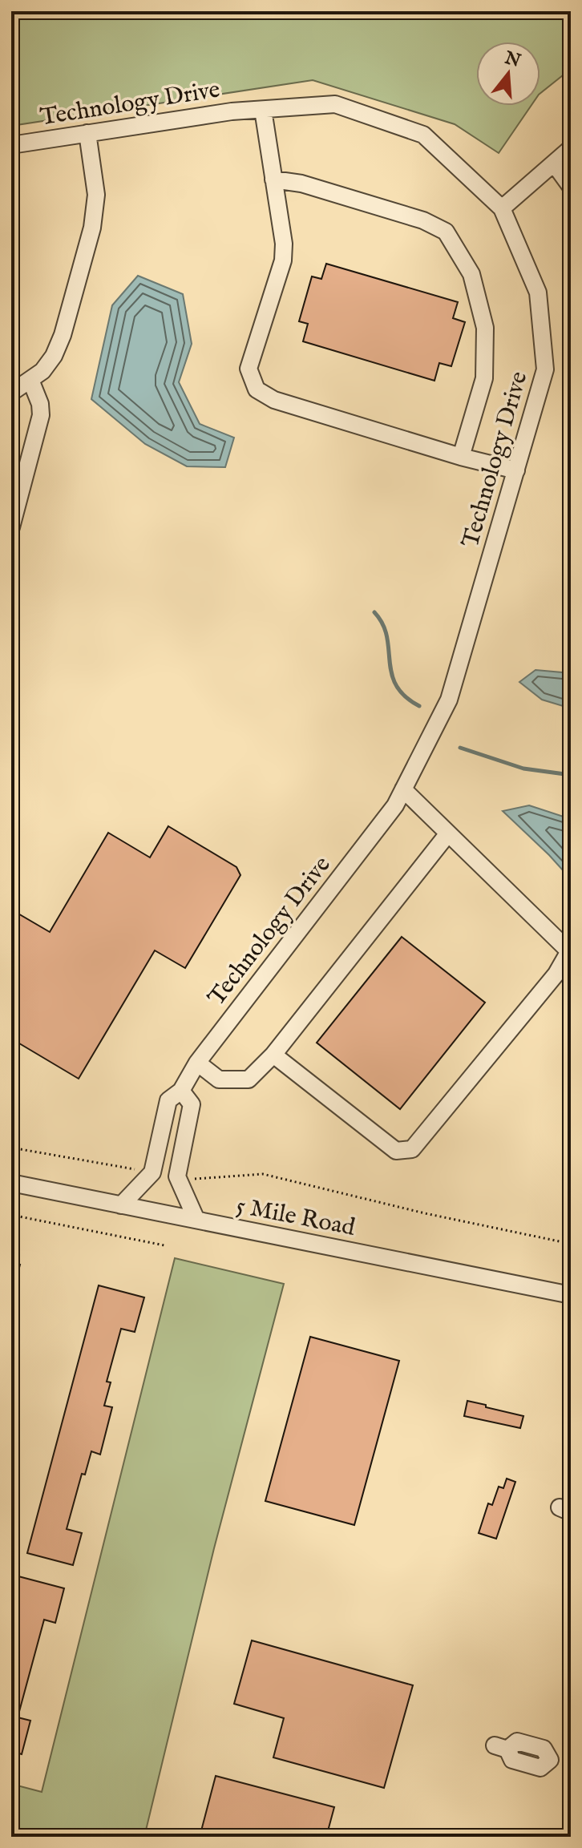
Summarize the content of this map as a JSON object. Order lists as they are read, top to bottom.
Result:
{
  "streets": {
    "street": ["Technology Drive", "5 Mile Road"]
  },
  "north": "top"
}
